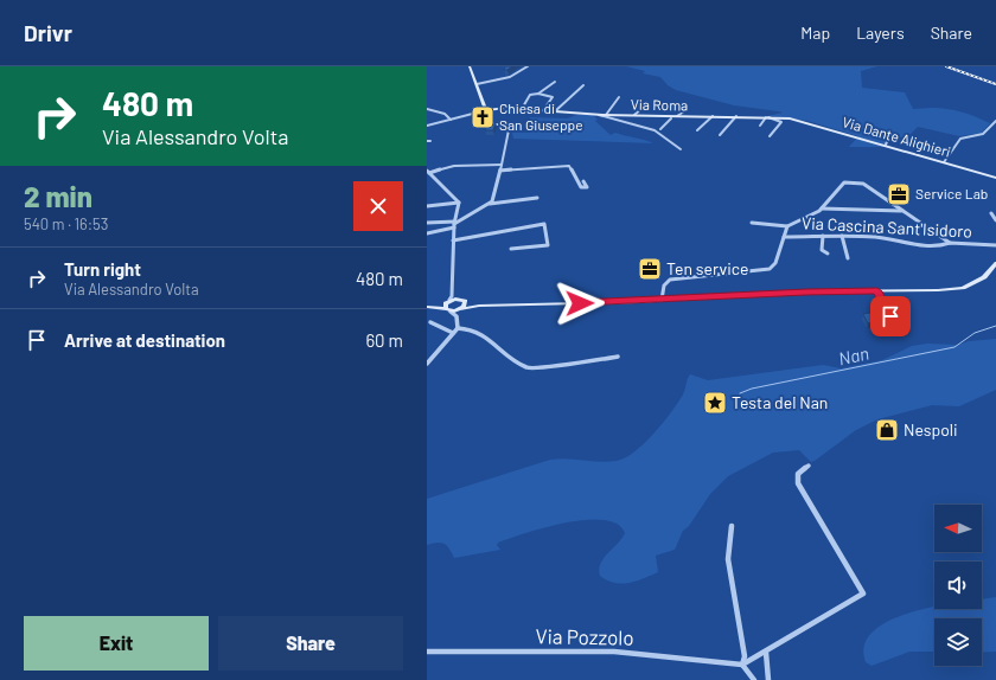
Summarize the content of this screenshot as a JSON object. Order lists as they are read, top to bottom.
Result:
{
  "streets": {
    "street": [
      "Via Roma",
      "Via Dante Alighieri",
      "Via Cascina Sant'Isidoro",
      "Via Pozzolo"
    ]
  },
  "crossings": [
    ["Via Roma", "Via Dante Alighieri"]
  ],
  "water": ["Nan"],
  "places": {
    "church": ["Chiesa di San Giuseppe"],
    "office": ["Service Lab", "Ten service"],
    "place": ["Testa del Nan"],
    "shop": ["Nespoli"]
  },
  "north": "left",
  "page": {
    "header": "Drivr",
    "nav": ["Map", "Layers", "Share"],
    "turn": ["480 m", "Via Alessandro Volta"],
    "heading": ["2 min", "540 m · 16:53"],
    "list": [
      {
        "name": "Turn right",
        "note": "Via Alessandro Volta",
        "value": "480 m"
      },
      {
        "name": "Arrive at destination",
        "value": "60 m"
      }
    ],
    "buttons": ["Exit", "Share"]
  }
}
